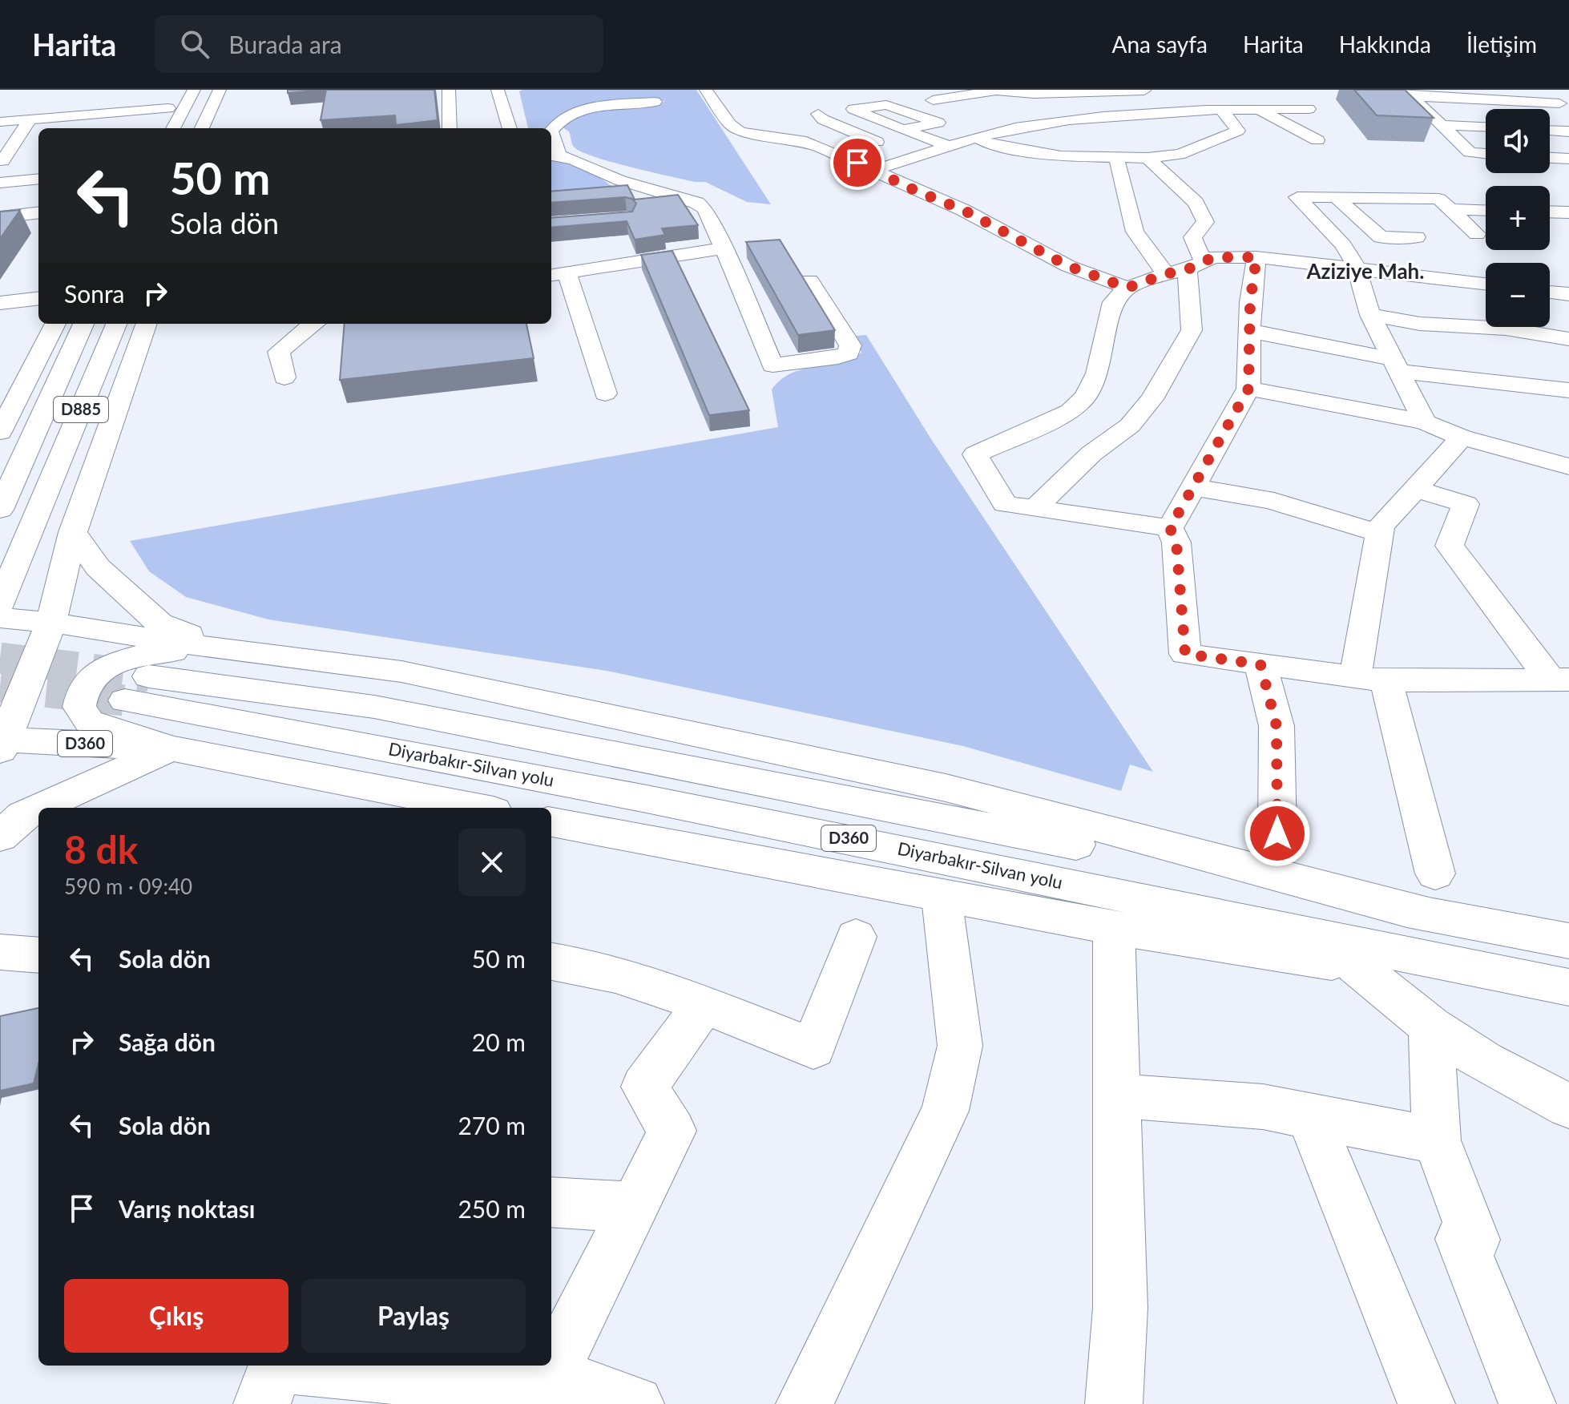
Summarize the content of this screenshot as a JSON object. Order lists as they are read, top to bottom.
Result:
{
  "streets": {
    "main road": ["D885", "D360", "Diyarbakır-Silvan yolu"]
  },
  "districts": ["Aziziye Mah."],
  "page": {
    "header": "Harita",
    "search": "Burada ara",
    "nav": [
      "Ana sayfa",
      "Harita",
      "Hakkında",
      "İletişim"
    ],
    "map_buttons": ["+", "−"],
    "turn": ["50 m", "Sola dön"],
    "then": "Sonra",
    "heading": ["8 dk", "590 m · 09:40"],
    "list": [
      {
        "name": "Sola dön",
        "value": "50 m"
      },
      {
        "name": "Sağa dön",
        "value": "20 m"
      },
      {
        "name": "Sola dön",
        "value": "270 m"
      },
      {
        "name": "Varış noktası",
        "value": "250 m"
      }
    ],
    "buttons": ["Çıkış", "Paylaş"]
  }
}
